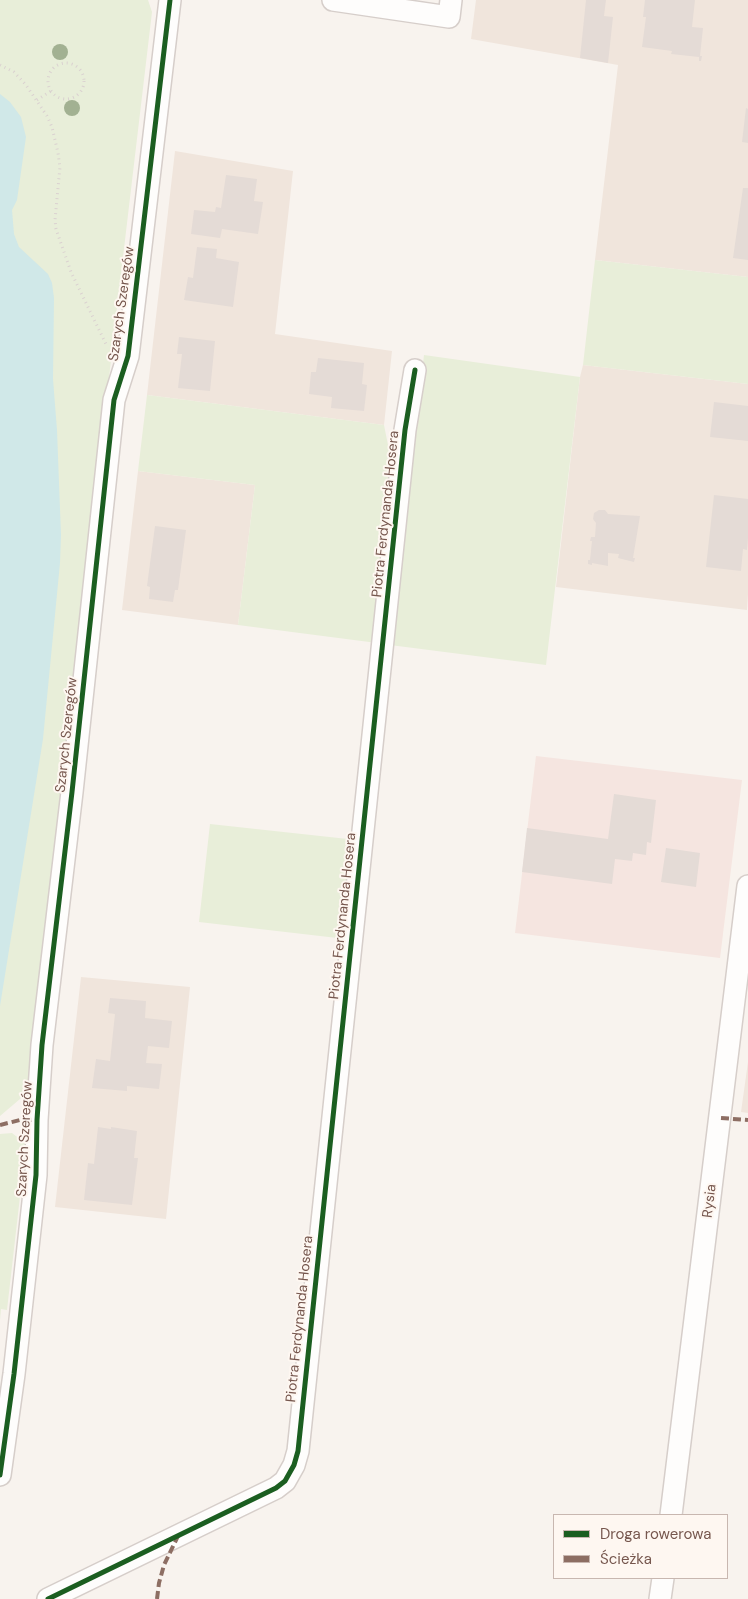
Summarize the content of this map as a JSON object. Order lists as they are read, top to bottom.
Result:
{
  "streets": {
    "street": ["Szarych Szeregów", "Piotra Ferdynanda Hosera", "Rysia"]
  },
  "legend": ["Droga rowerowa", "Ścieżka"]
}
